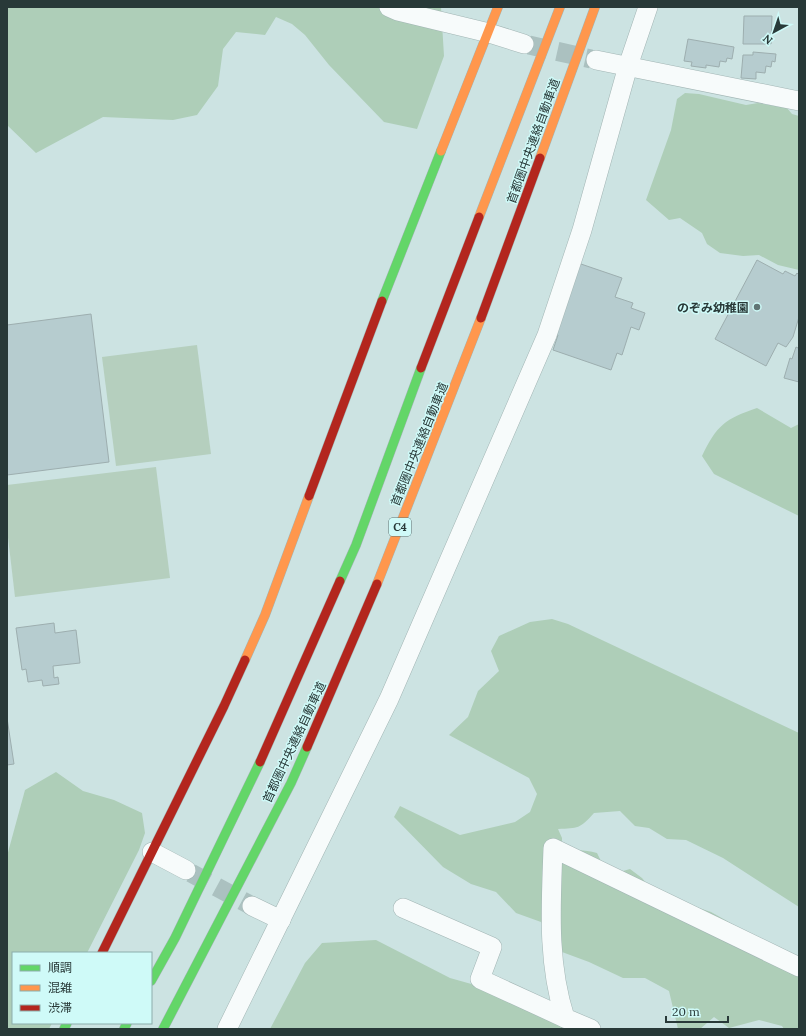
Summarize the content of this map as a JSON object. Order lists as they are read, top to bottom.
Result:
{
  "streets": {
    "main road": ["首都圏中央連絡自動車道", "C4"]
  },
  "places": ["のぞみ幼稚園"],
  "legend": ["順調", "混雑", "渋滞"],
  "scale_bar": "20 m",
  "north": "bottom left"
}
